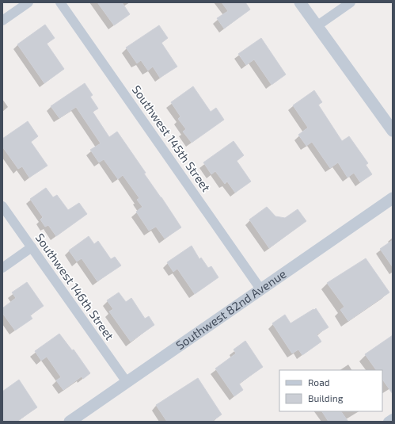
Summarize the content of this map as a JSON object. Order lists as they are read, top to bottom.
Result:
{
  "streets": {
    "street": ["Southwest 145th Street", "Southwest 146th Street", "Southwest 82nd Avenue"]
  },
  "crossings": [
    ["Southwest 145th Street", "Southwest 82nd Avenue"],
    ["Southwest 146th Street", "Southwest 82nd Avenue"]
  ],
  "legend": ["Road", "Building"]
}
